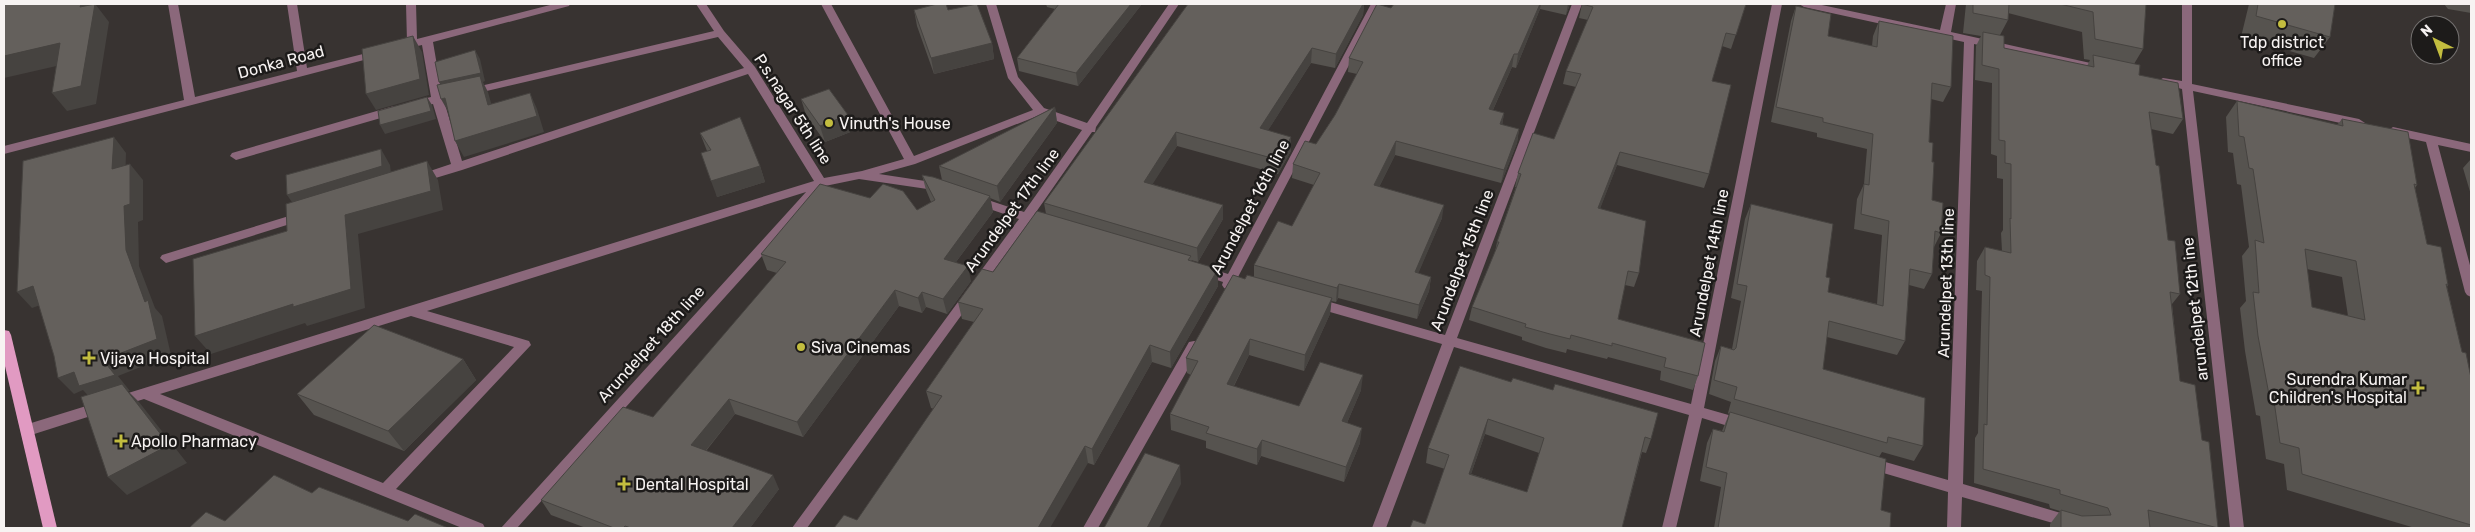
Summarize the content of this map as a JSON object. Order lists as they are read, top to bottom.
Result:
{
  "streets": {
    "street": [
      "Donka Road",
      "P.s.nagar 5th line",
      "Arundelpet 16th line",
      "Arundelpet 17th line",
      "Arundelpet 15th line",
      "Arundelpet 14th line",
      "Arundelpet 13th line",
      "arundelpet 12th ine",
      "Arundelpet 18th line"
    ]
  },
  "crossings": [
    ["P.s.nagar 5th line", "Arundelpet 18th line"]
  ],
  "places": {
    "other": ["Tdp district office", "Vinuth's House", "Siva Cinemas"],
    "health": [
      "Vijaya Hospital",
      "Surendra Kumar Children's Hospital",
      "Apollo Pharmacy",
      "Dental Hospital"
    ]
  },
  "north": "top left"
}
